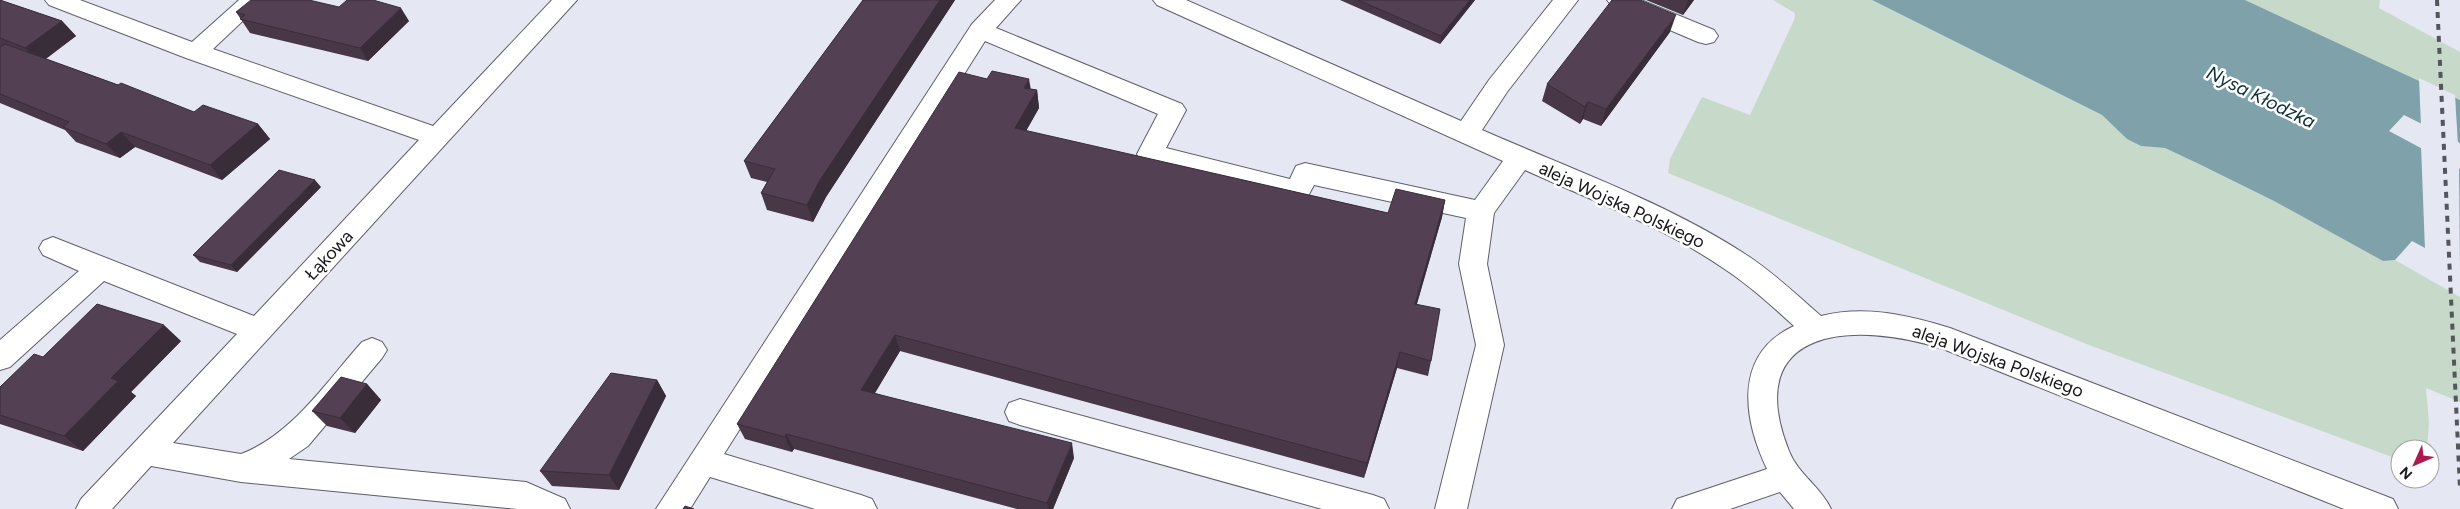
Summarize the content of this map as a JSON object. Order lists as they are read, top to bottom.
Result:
{
  "streets": {
    "street": ["aleja Wojska Polskiego", "Łąkowa"]
  },
  "water": ["Nysa Kłodzka"],
  "north": "bottom left"
}
